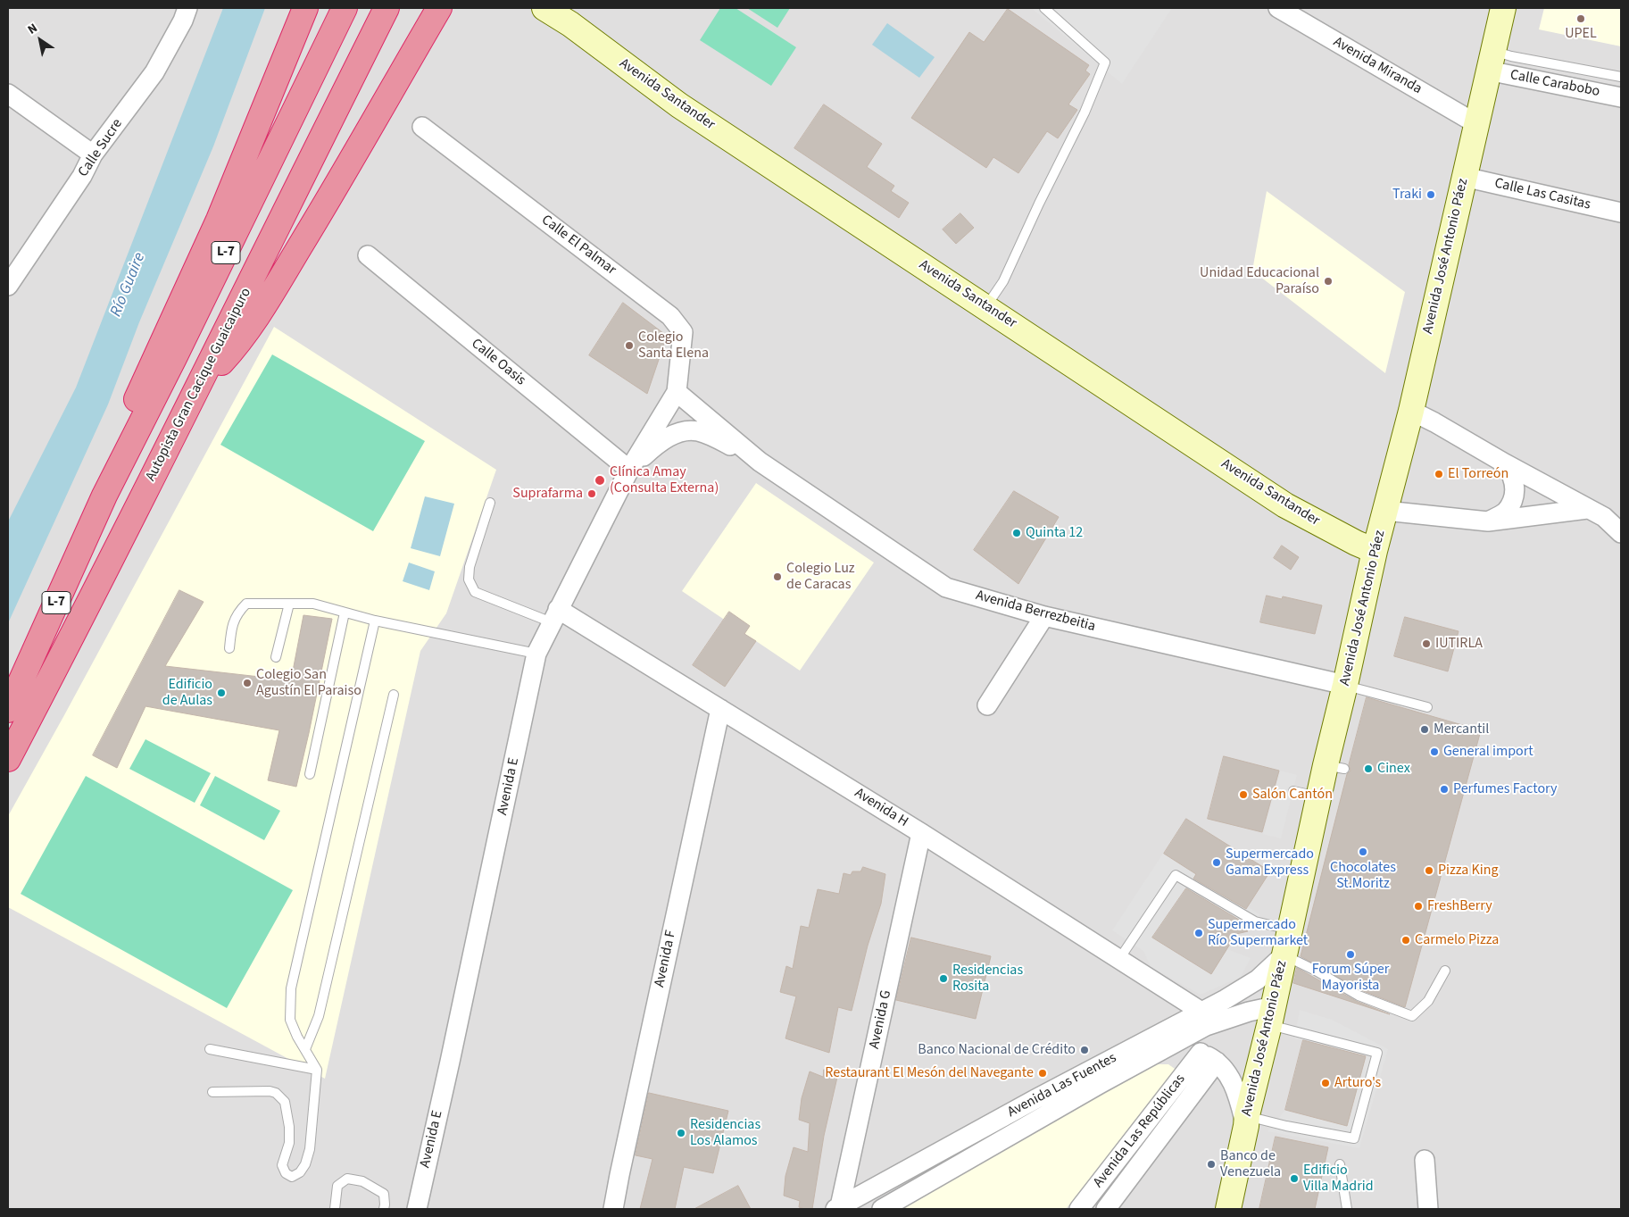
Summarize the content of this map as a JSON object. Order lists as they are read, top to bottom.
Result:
{
  "streets": {
    "highway": ["L-7", "Autopista Gran Cacique Guaicaipuro"],
    "main road": ["Avenida Santander", "Avenida José Antonio Páez"],
    "street": [
      "Avenida Miranda",
      "Calle Carabobo",
      "Calle Sucre",
      "Calle Las Casitas",
      "Calle El Palmar",
      "Calle Oasis",
      "Avenida Berrezbeitia",
      "Avenida E",
      "Avenida H",
      "Avenida F",
      "Avenida G",
      "Avenida Las Fuentes",
      "Avenida Las Repúblicas"
    ]
  },
  "crossings": [
    ["Avenida Miranda", "Avenida José Antonio Páez"],
    ["Calle Carabobo", "Avenida José Antonio Páez"],
    ["Avenida Santander", "Avenida José Antonio Páez"],
    ["Calle Las Casitas", "Avenida José Antonio Páez"],
    ["Calle El Palmar", "Avenida Berrezbeitia"],
    ["Calle El Palmar", "Avenida E"],
    ["Avenida José Antonio Páez", "Avenida Berrezbeitia"],
    ["Avenida José Antonio Páez", "Avenida Las Fuentes"],
    ["Calle Oasis", "Avenida Berrezbeitia"],
    ["Calle Oasis", "Avenida E"],
    ["Avenida Berrezbeitia", "Avenida E"],
    ["Avenida E", "Avenida H"],
    ["Avenida H", "Avenida F"],
    ["Avenida H", "Avenida G"],
    ["Avenida H", "Avenida Las Fuentes"],
    ["Avenida G", "Avenida Las Fuentes"]
  ],
  "water": ["Río Guaire"],
  "places": [
    "UPEL",
    "Traki",
    "Unidad Educacional Paraíso",
    "Colegio Santa Elena",
    "El Torreón",
    "Clínica Amay (Consulta Externa)",
    "Suprafarma",
    "Quinta 12",
    "Colegio Luz de Caracas",
    "IUTIRLA",
    "Colegio San Agustín El Paraiso",
    "Edificio de Aulas",
    "Mercantil",
    "General import",
    "Cinex",
    "Perfumes Factory",
    "Salón Cantón",
    "Chocolates St.Moritz",
    "Supermercado Gama Express",
    "Pizza King",
    "FreshBerry",
    "Supermercado Río Supermarket",
    "Carmelo Pizza",
    "Forum Súper Mayorista",
    "Residencias Rosita",
    "Banco Nacional de Crédito",
    "Restaurant El Mesón del Navegante",
    "Arturo's",
    "Residencias Los Alamos",
    "Banco de Venezuela",
    "Edificio Villa Madrid"
  ],
  "north": "top left"
}
